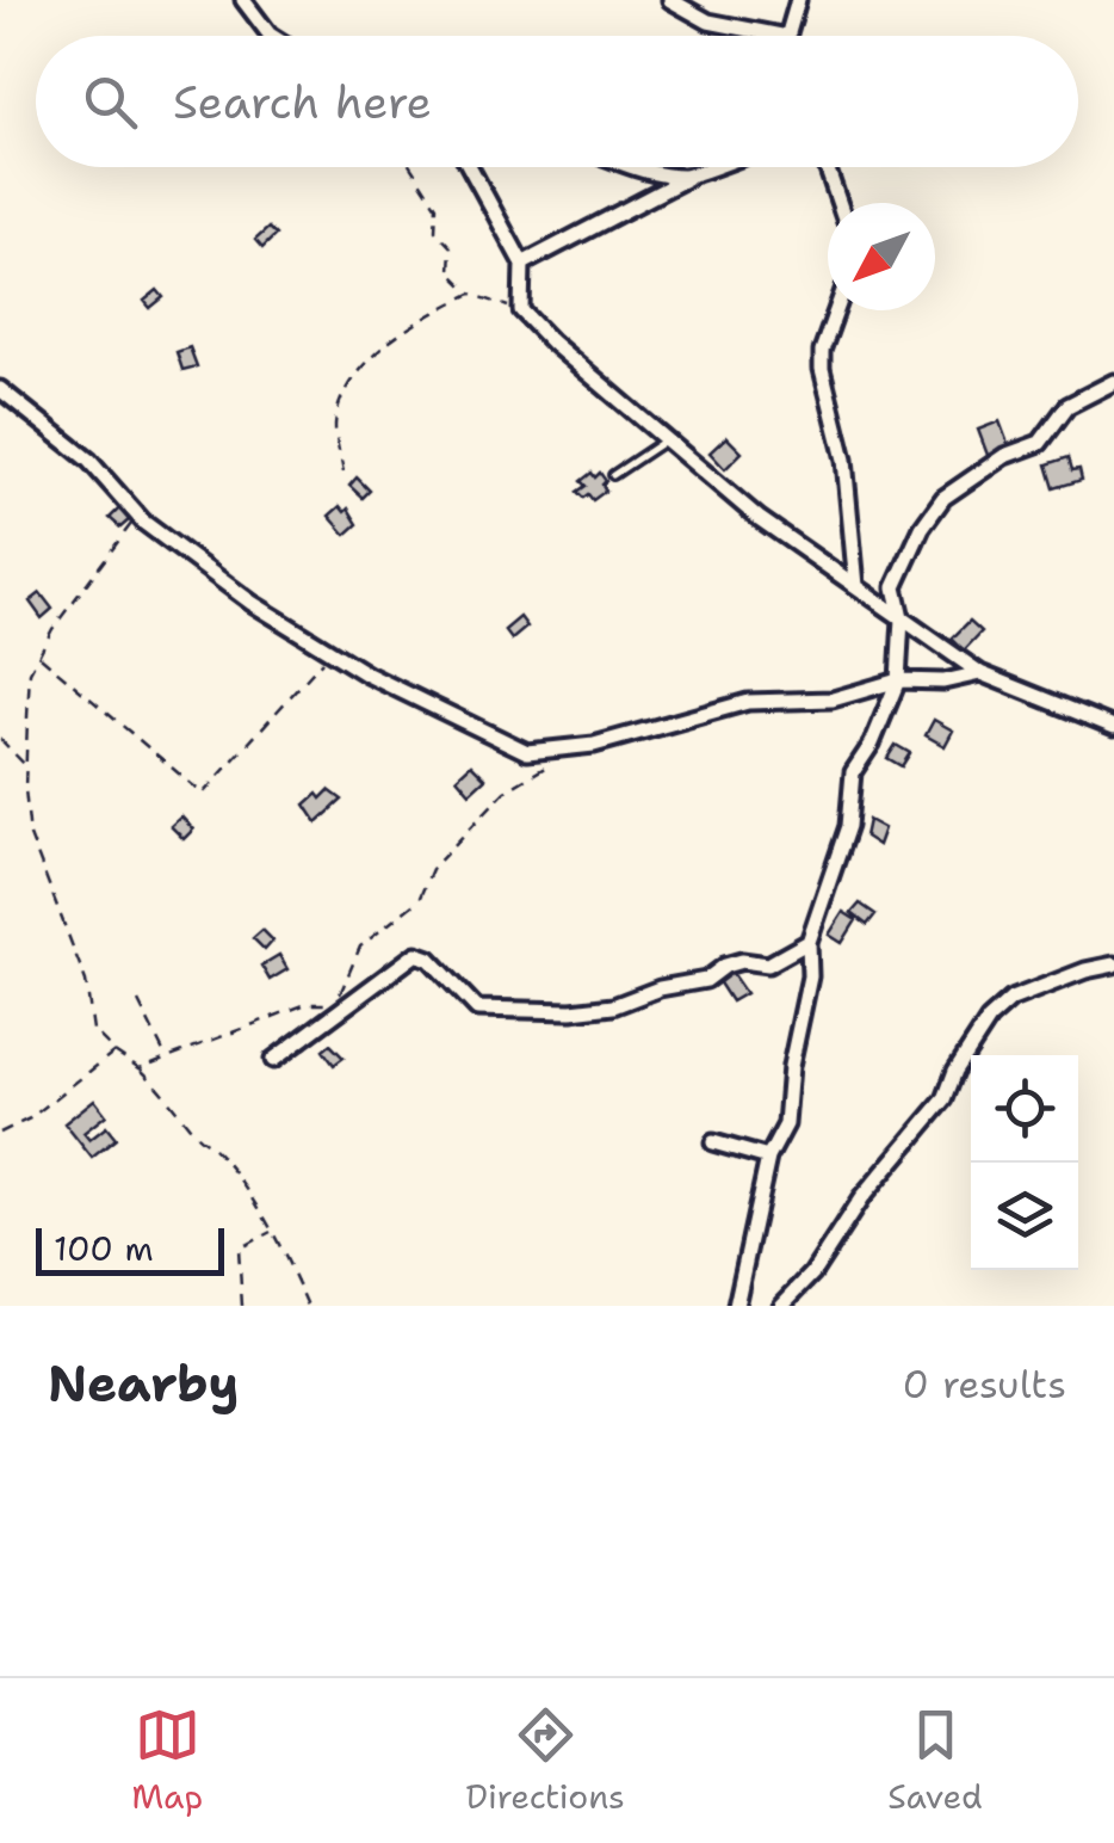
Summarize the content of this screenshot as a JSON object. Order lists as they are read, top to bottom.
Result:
{
  "scale_bar": "100 m",
  "north": "bottom left",
  "page": {
    "search": "Search here",
    "scale": "100 m",
    "heading": ["Nearby", "0 results"],
    "nav": ["Map", "Directions", "Saved"]
  }
}
